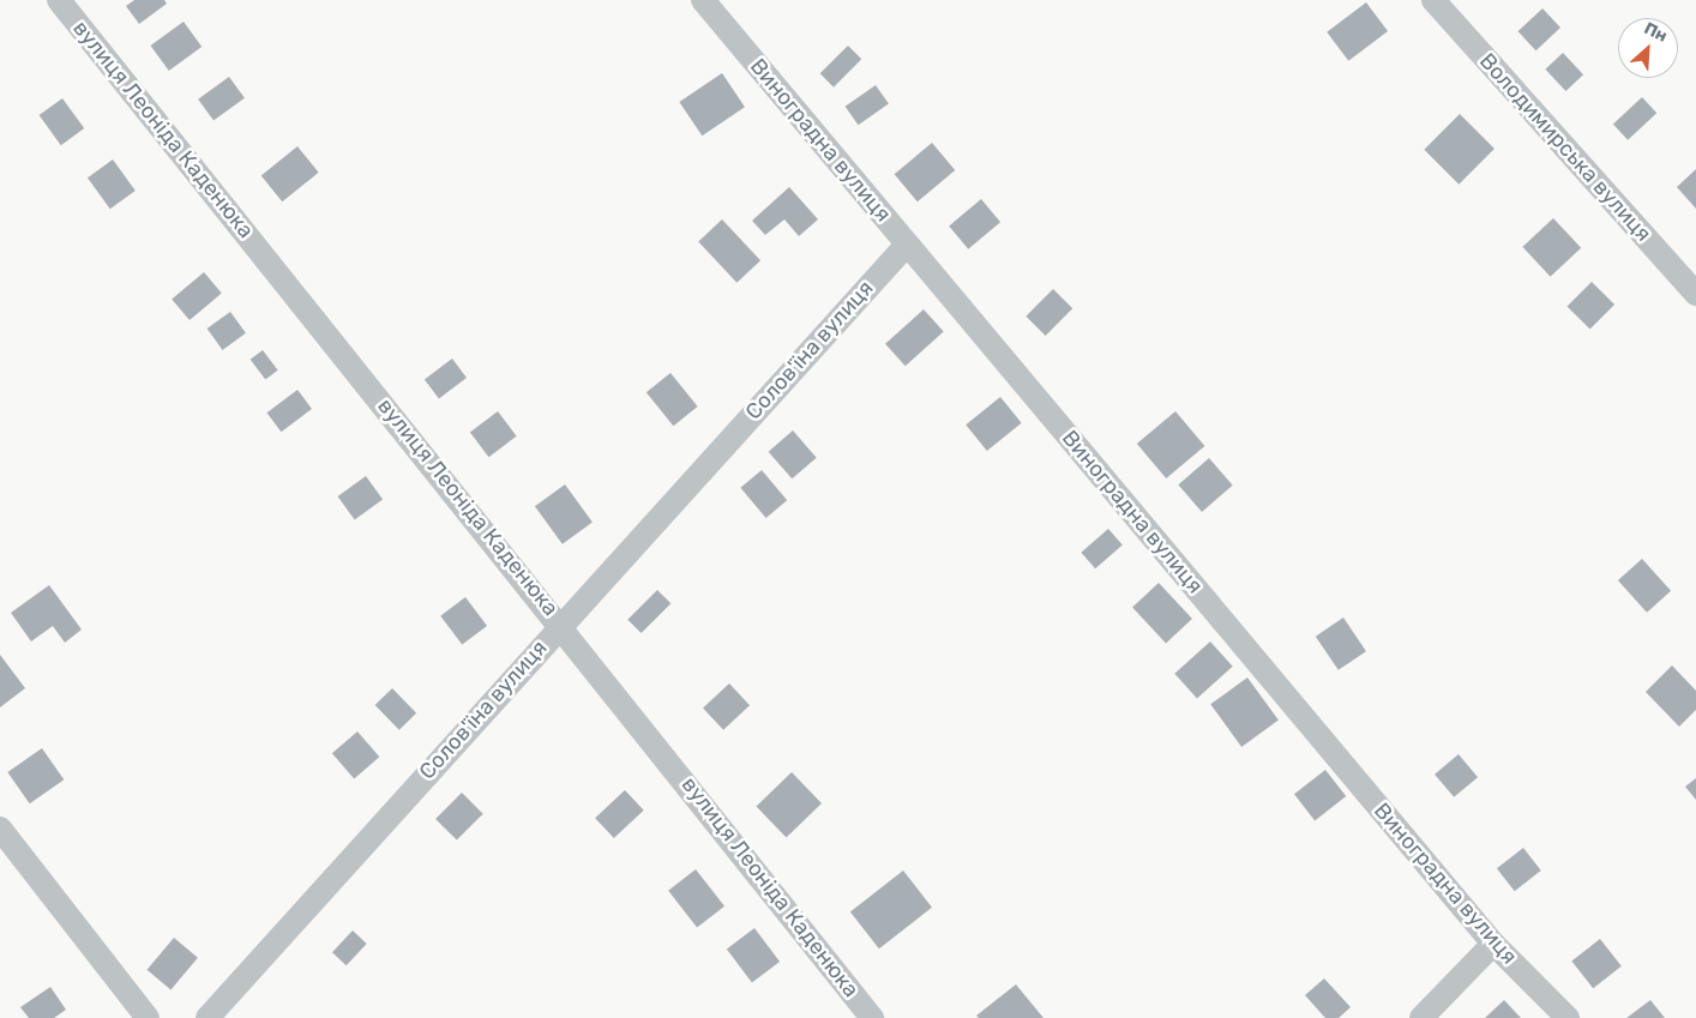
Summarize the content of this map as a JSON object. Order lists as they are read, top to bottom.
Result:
{
  "streets": {
    "street": [
      "вулиця Леоніда Каденюка",
      "Виноградна вулиця",
      "Володимирська вулиця",
      "Солов'їна вулиця"
    ]
  },
  "crossings": [
    ["вулиця Леоніда Каденюка", "Солов'їна вулиця"],
    ["Виноградна вулиця", "Солов'їна вулиця"]
  ],
  "north": "top right"
}
